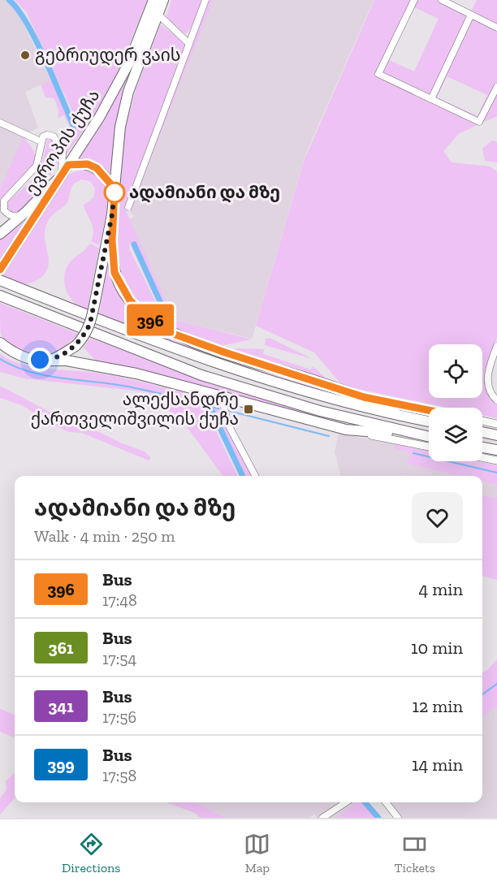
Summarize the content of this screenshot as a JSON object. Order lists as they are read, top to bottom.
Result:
{
  "streets": {
    "main road": ["ევროპის ქუჩა"]
  },
  "places": {
    "other": ["გებრიუდერ ვაის", "ადამიანი და მზე"],
    "transit": ["ალექსანდრე ქართველიშვილის ქუჩა"]
  },
  "lines": ["bus line 396"],
  "page": {
    "on_map": "396",
    "heading": ["ადამიანი და მზე", "Walk · 4 min · 250 m"],
    "list": [
      {
        "mark": "396",
        "name": "Bus",
        "note": "17:48",
        "value": "4 min"
      },
      {
        "mark": "361",
        "name": "Bus",
        "note": "17:54",
        "value": "10 min"
      },
      {
        "mark": "341",
        "name": "Bus",
        "note": "17:56",
        "value": "12 min"
      },
      {
        "mark": "399",
        "name": "Bus",
        "note": "17:58",
        "value": "14 min"
      }
    ],
    "tabs": ["Directions", "Map", "Tickets"]
  }
}
